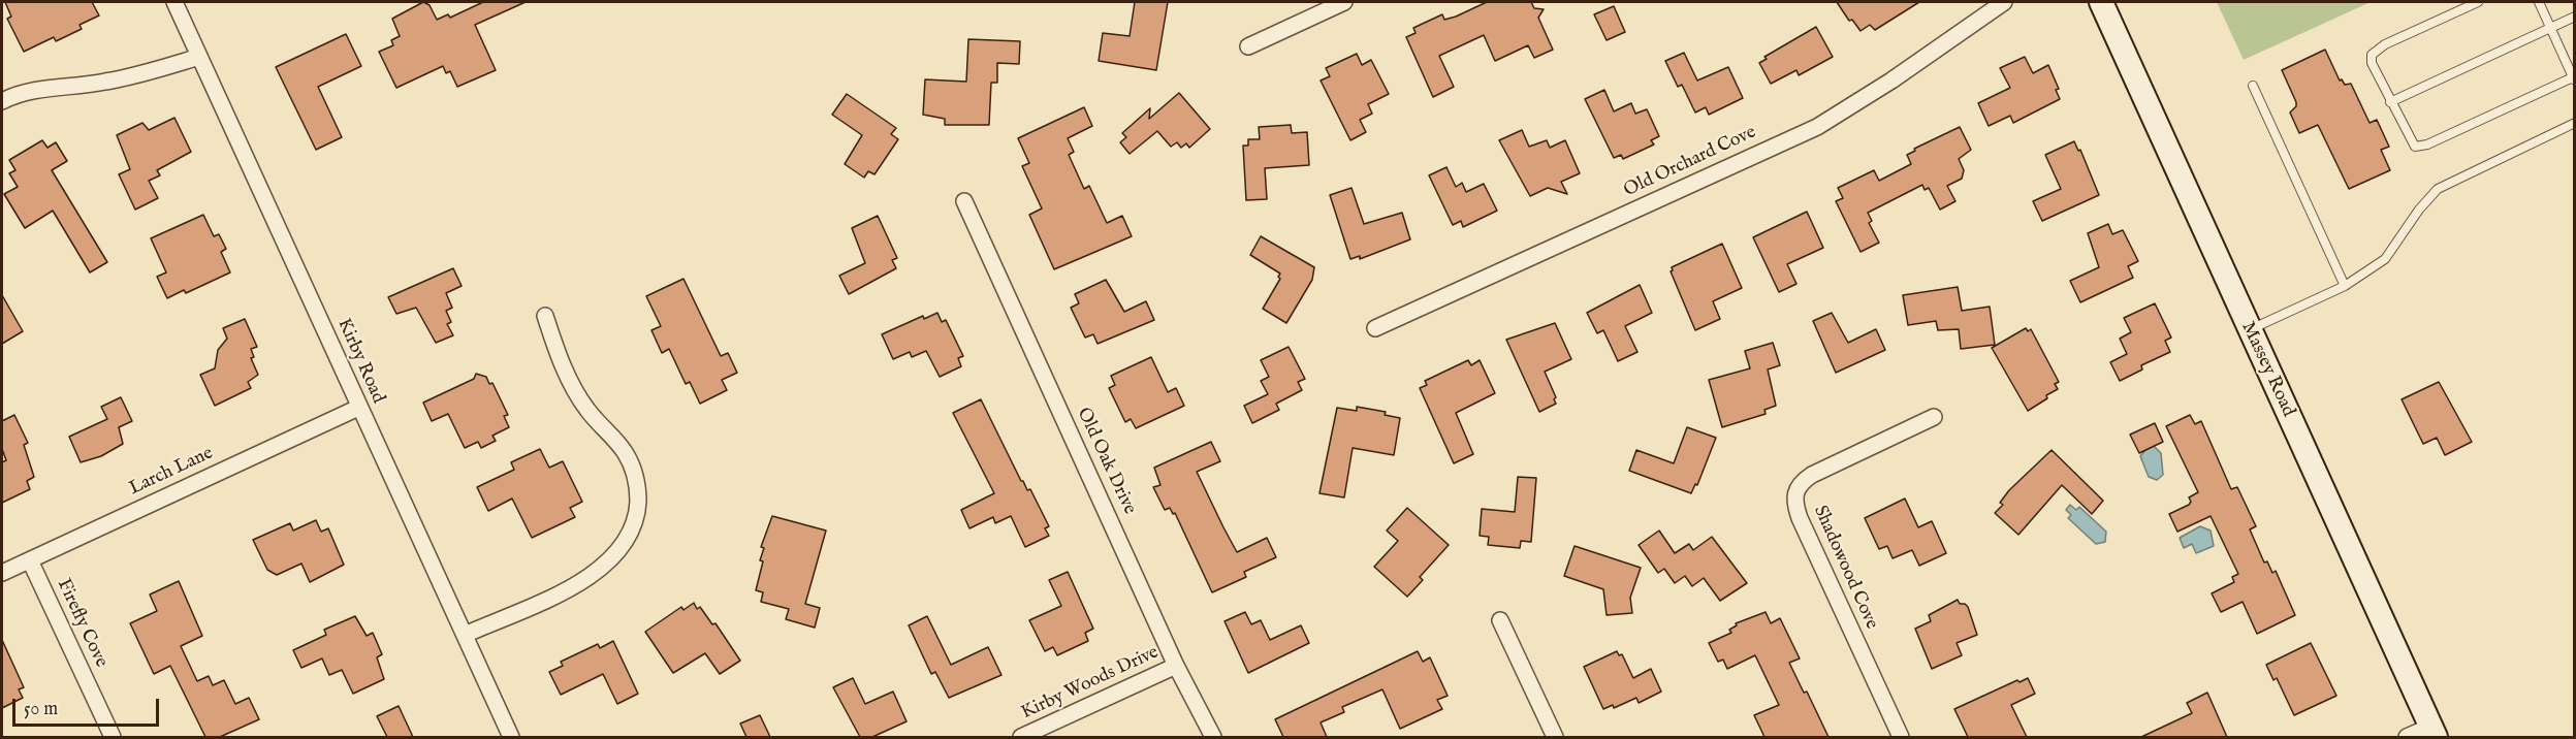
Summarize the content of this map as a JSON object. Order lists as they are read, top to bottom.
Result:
{
  "streets": {
    "street": [
      "Old Orchard Cove",
      "Kirby Road",
      "Massey Road",
      "Old Oak Drive",
      "Larch Lane",
      "Shadowood Cove",
      "Firefly Cove",
      "Kirby Woods Drive"
    ]
  },
  "crossings": [
    ["Kirby Road", "Larch Lane"],
    ["Old Oak Drive", "Kirby Woods Drive"],
    ["Larch Lane", "Firefly Cove"]
  ],
  "scale_bar": "50 m"
}
